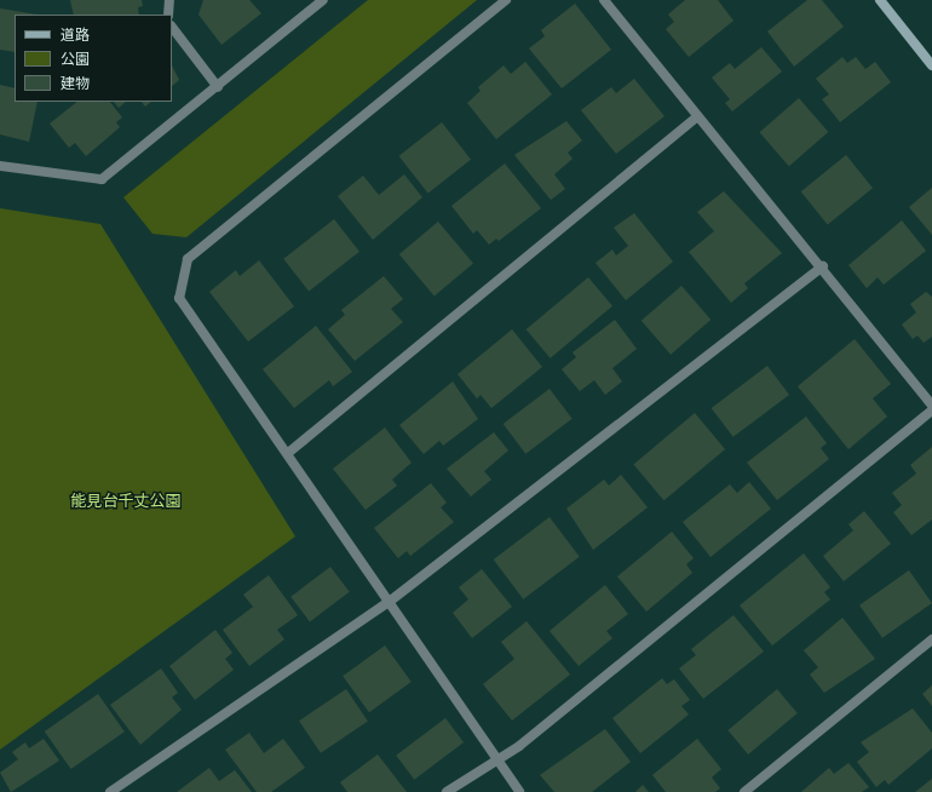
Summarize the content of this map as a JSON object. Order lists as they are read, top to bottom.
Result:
{
  "parks": ["能見台千丈公園"],
  "legend": ["道路", "公園", "建物"]
}
